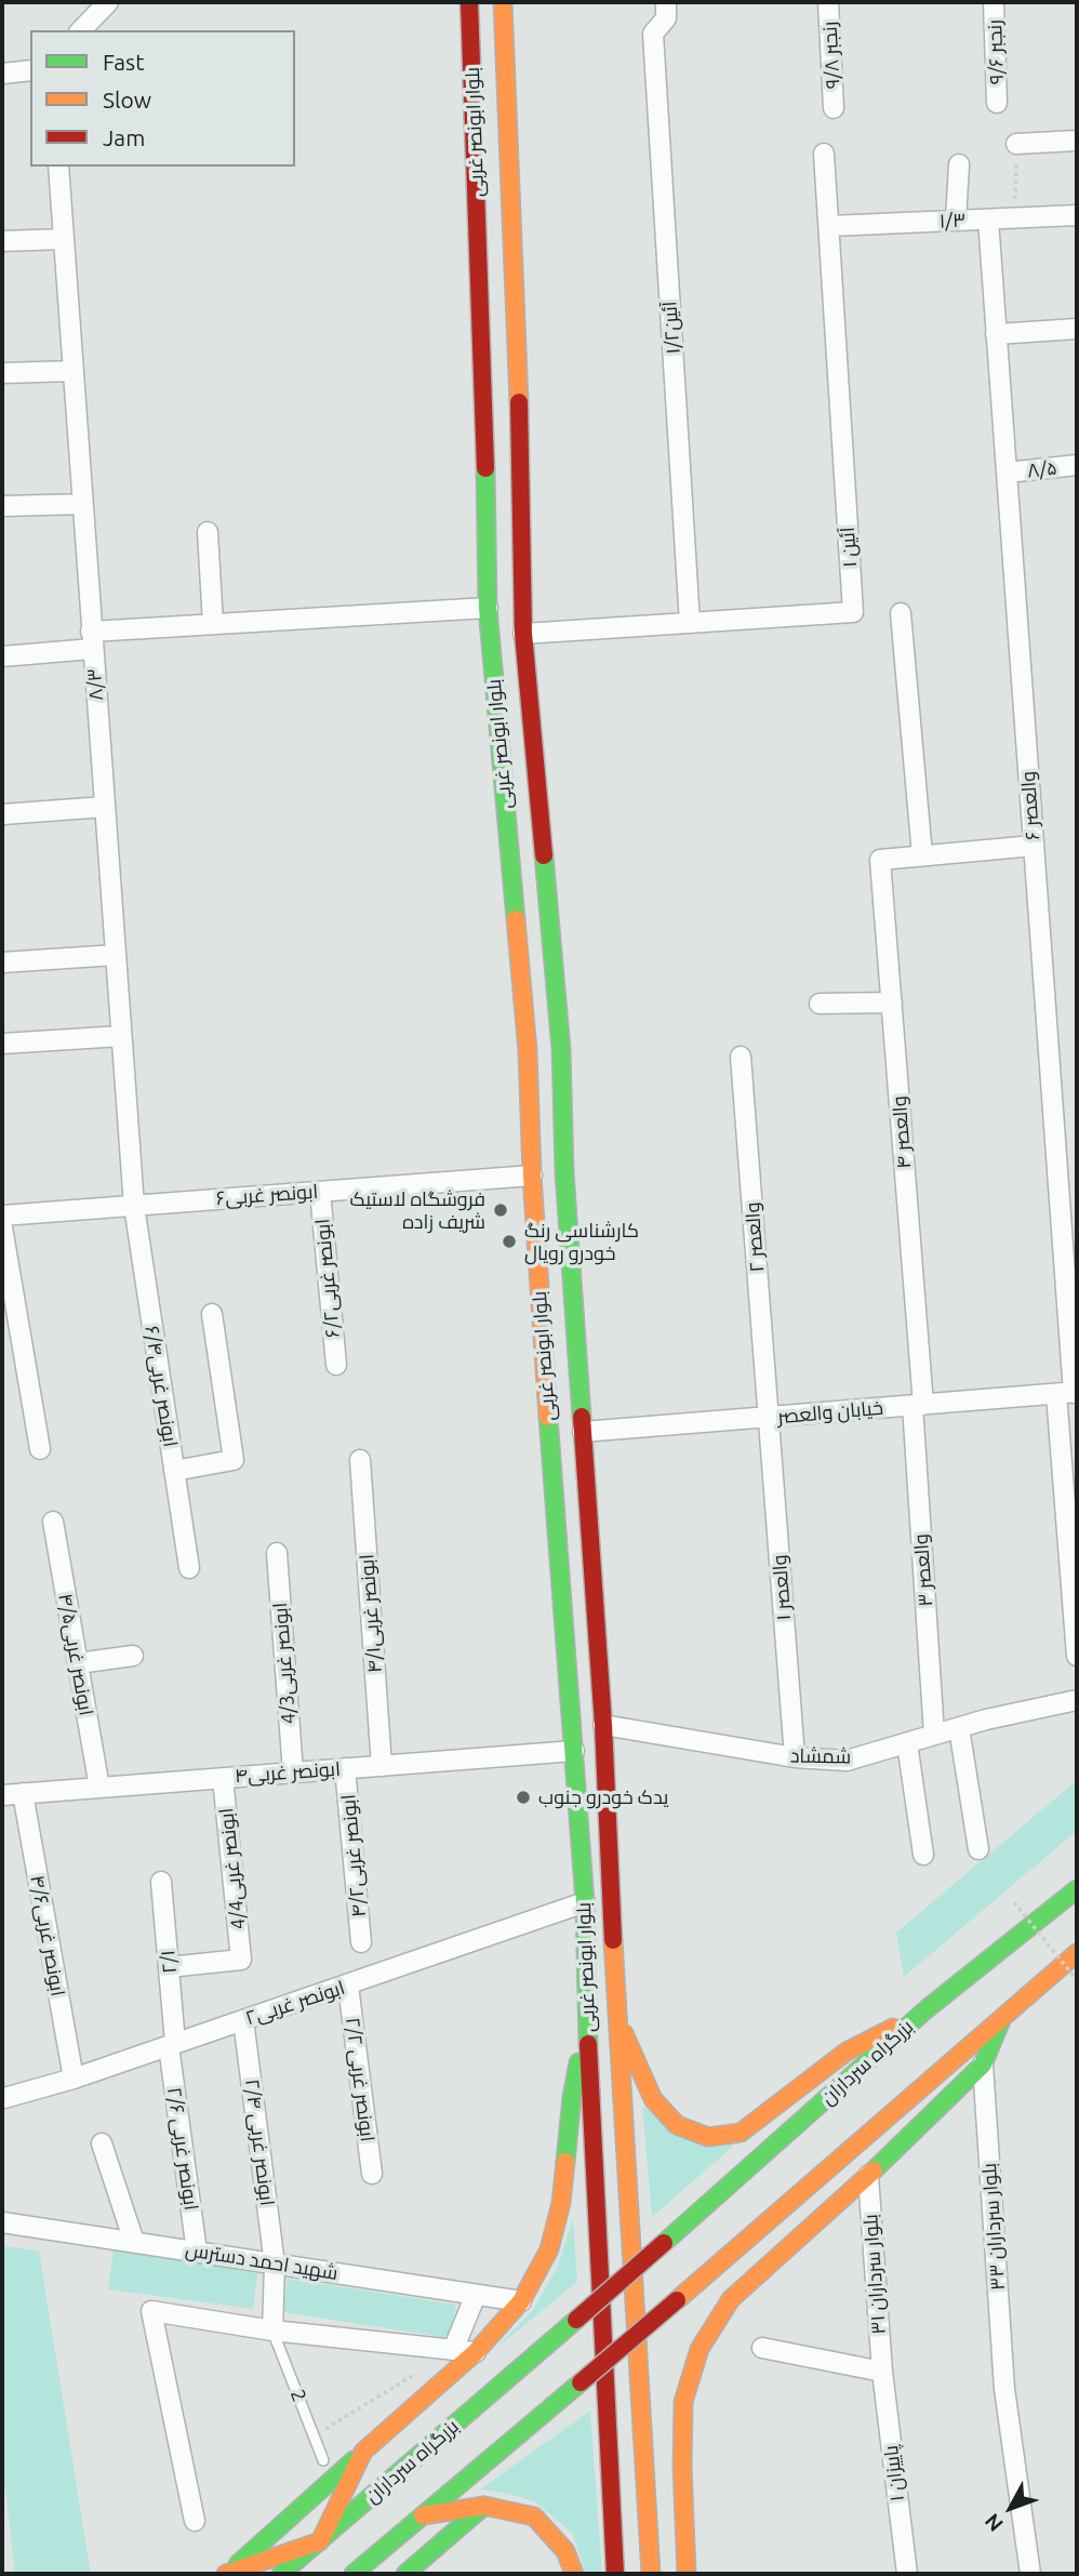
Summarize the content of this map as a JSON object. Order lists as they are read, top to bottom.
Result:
{
  "streets": {
    "main road": ["بلوار ابونصر غربی", "بزرگراه سرداران"],
    "street": [
      "رنجبر ۹/۶",
      "رنجبر ۹/۸",
      "۱/۳",
      "۱/۲آئین",
      "۸/۵",
      "آئین ۱",
      "۸/۳",
      "والعصر ۶",
      "والعصر ۴",
      "۶ابونصر غربی",
      "والعصر ۲",
      "۶/۲ابونصر غربی",
      "۶/۴ابونصر غربی",
      "خیابان والعصر",
      "والعصر ۳",
      "والعصر ۱",
      "۴/۱ابونصر غربی",
      "۴/۵ابونصر غربی",
      "4/3ابونصر غربی",
      "شمشاد",
      "۴ابونصر غربی",
      "۴/۲ابونصر غربی",
      "4/4ابونصر غربی",
      "۴/۶ابونصر غربی",
      "۲/۱",
      "۲ابونصر غربی",
      "ابونصر غربی ۲/۲",
      "ابونصر غربی ۲/۴",
      "ابونصر غربی ۲/۶",
      "بلوار سرداران ۳۳",
      "شهید احمد دسترس",
      "بلوار سرداران ۳۱",
      "پاییزان ۱"
    ],
    "lane": ["2"]
  },
  "crossings": [
    ["بلوار ابونصر غربی", "آئین ۱"],
    ["بلوار ابونصر غربی", "۶ابونصر غربی"],
    ["بلوار ابونصر غربی", "خیابان والعصر"],
    ["بلوار ابونصر غربی", "شمشاد"],
    ["بلوار ابونصر غربی", "۴ابونصر غربی"],
    ["بلوار ابونصر غربی", "۲ابونصر غربی"],
    ["۱/۳", "آئین ۱"],
    ["۱/۳", "والعصر ۶"],
    ["۱/۲آئین", "آئین ۱"],
    ["۸/۵", "والعصر ۶"],
    ["۸/۳", "۶ابونصر غربی"],
    ["۸/۳", "۶/۴ابونصر غربی"],
    ["والعصر ۶", "خیابان والعصر"],
    ["والعصر ۴", "خیابان والعصر"],
    ["والعصر ۴", "والعصر ۳"],
    ["۶ابونصر غربی", "۶/۲ابونصر غربی"],
    ["۶ابونصر غربی", "۶/۴ابونصر غربی"],
    ["والعصر ۲", "خیابان والعصر"],
    ["والعصر ۲", "والعصر ۱"],
    ["خیابان والعصر", "والعصر ۳"],
    ["خیابان والعصر", "والعصر ۱"],
    ["والعصر ۳", "شمشاد"],
    ["والعصر ۱", "شمشاد"],
    ["۴/۱ابونصر غربی", "۴ابونصر غربی"],
    ["۴/۵ابونصر غربی", "۴ابونصر غربی"],
    ["4/3ابونصر غربی", "۴ابونصر غربی"],
    ["۴ابونصر غربی", "۴/۲ابونصر غربی"],
    ["۴ابونصر غربی", "4/4ابونصر غربی"],
    ["۴ابونصر غربی", "۴/۶ابونصر غربی"],
    ["4/4ابونصر غربی", "۲/۱"],
    ["۴/۶ابونصر غربی", "۲ابونصر غربی"],
    ["۲/۱", "۲ابونصر غربی"],
    ["۲/۱", "ابونصر غربی ۲/۶"],
    ["۲ابونصر غربی", "ابونصر غربی ۲/۲"],
    ["۲ابونصر غربی", "ابونصر غربی ۲/۴"],
    ["۲ابونصر غربی", "ابونصر غربی ۲/۶"],
    ["ابونصر غربی ۲/۴", "شهید احمد دسترس"],
    ["ابونصر غربی ۲/۴", "2"],
    ["ابونصر غربی ۲/۶", "شهید احمد دسترس"],
    ["بلوار سرداران ۳۱", "پاییزان ۱"]
  ],
  "places": ["فروشگاه لاستیک شریف زاده", "کارشناسی رنگ خودرو رویال", "یدک خودرو جنوب"],
  "legend": ["Fast", "Slow", "Jam"],
  "north": "bottom left"
}
